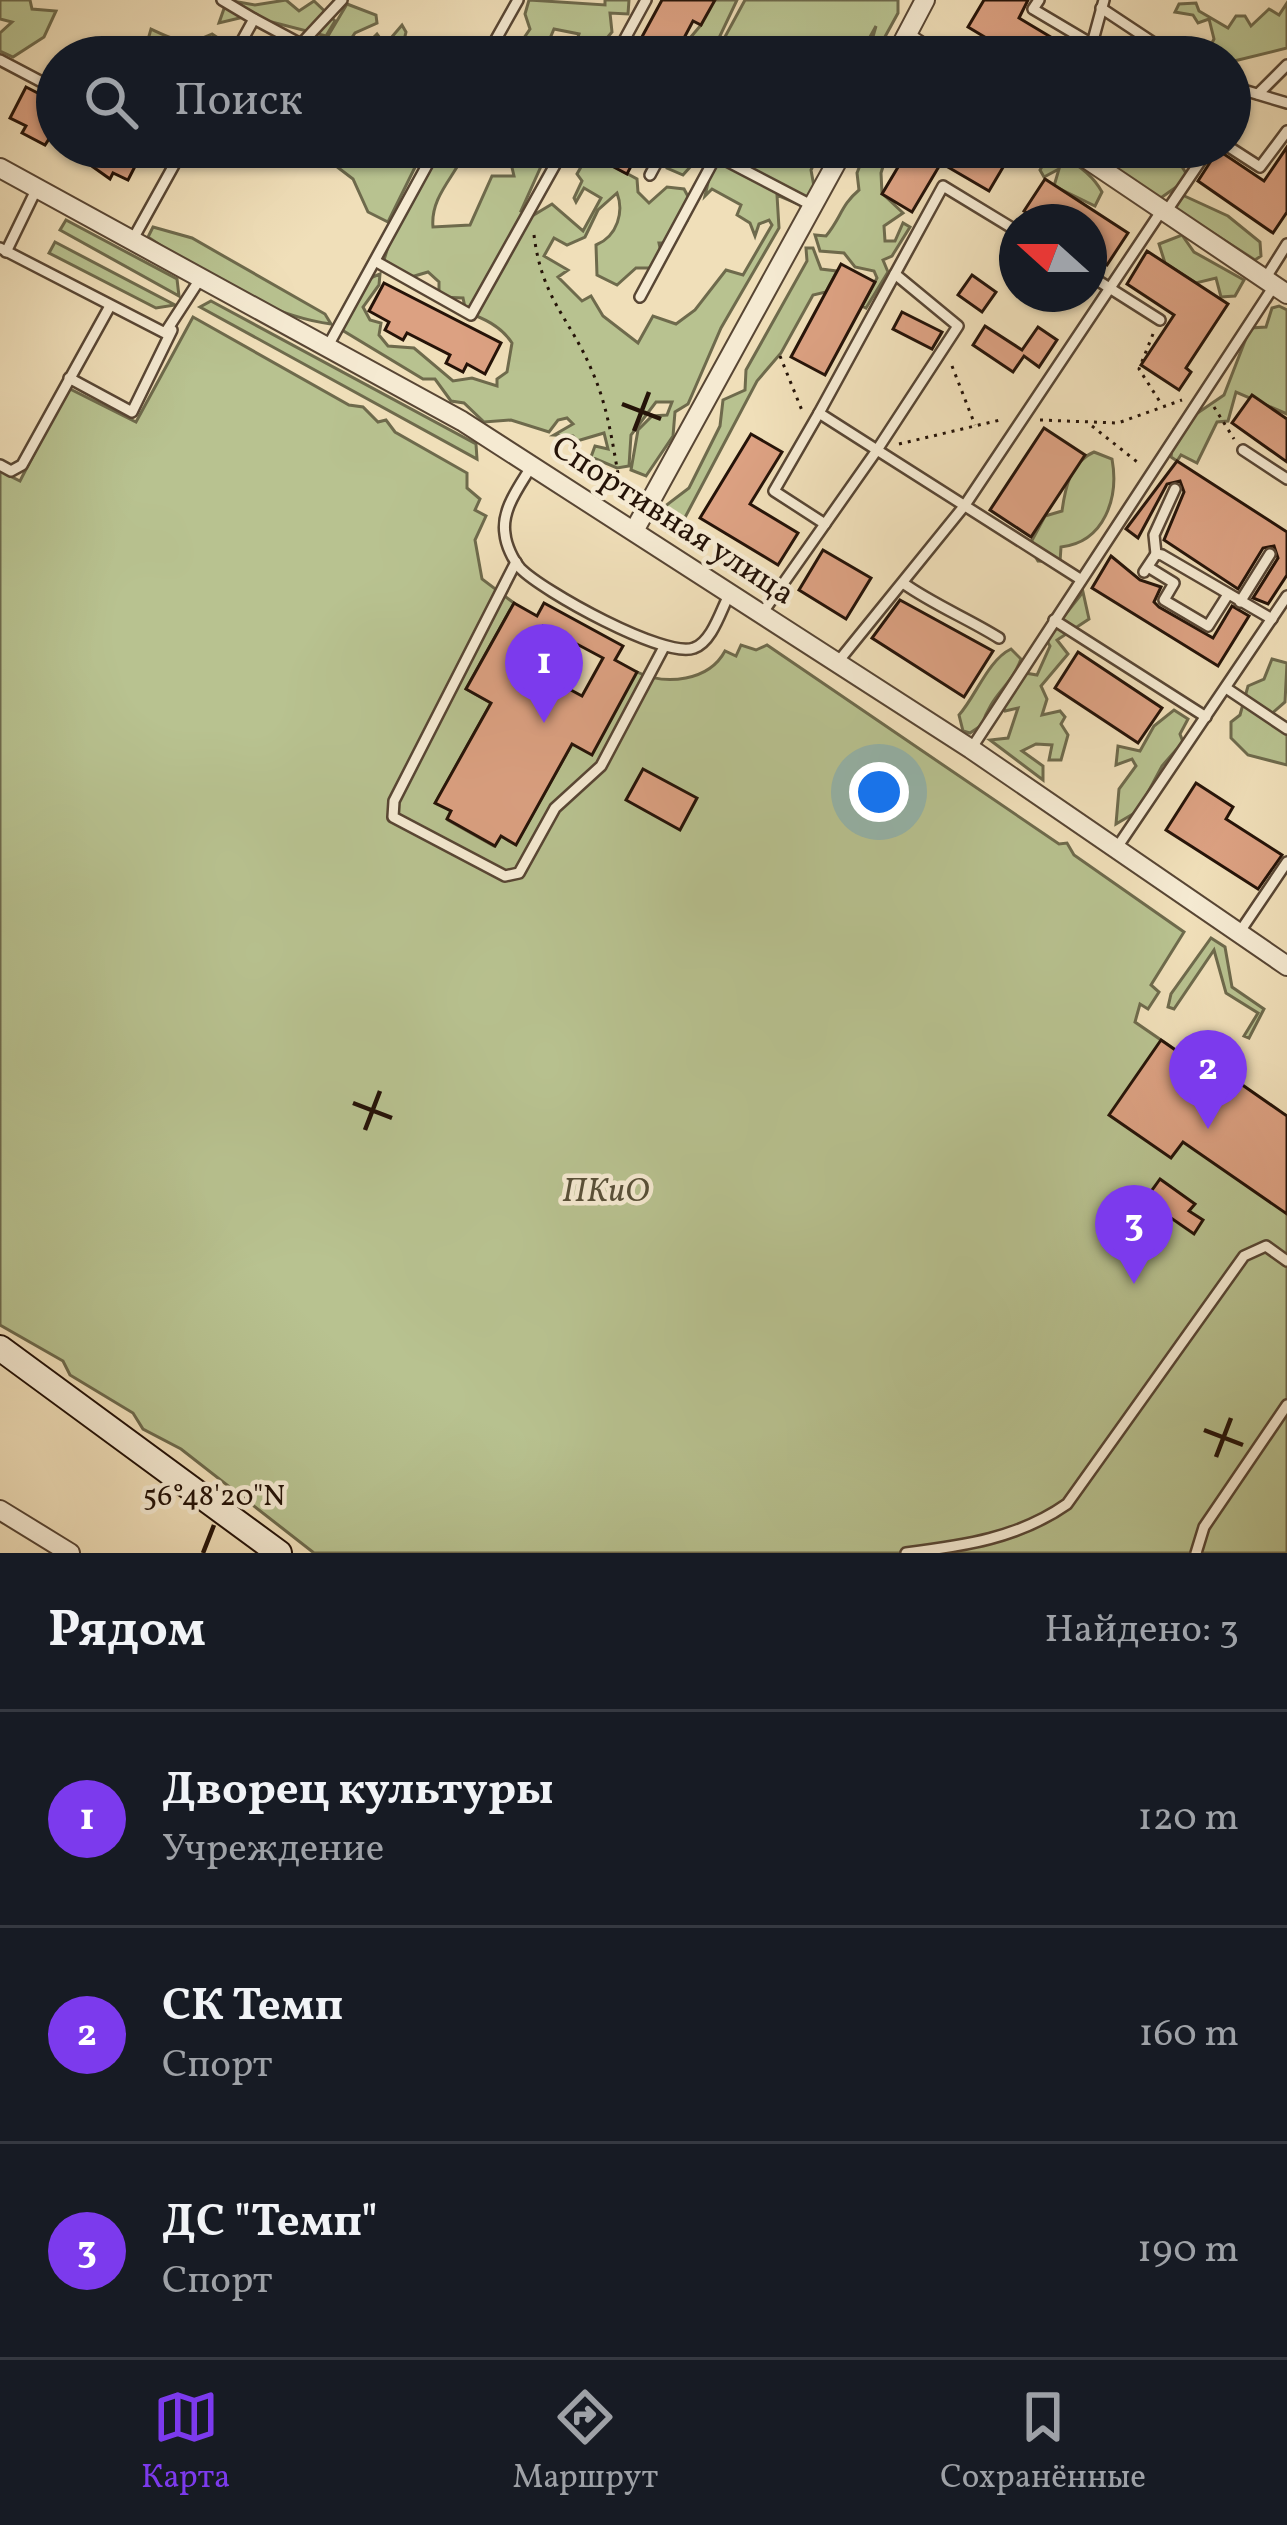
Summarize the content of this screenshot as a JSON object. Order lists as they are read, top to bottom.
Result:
{
  "streets": {
    "street": ["Спортивная улица"]
  },
  "parks": ["ПКиО"],
  "north": "left",
  "page": {
    "search": "Поиск",
    "pins": ["1", "2", "3"],
    "heading": ["Рядом", "Найдено: 3"],
    "list": [
      {
        "mark": "1",
        "name": "Дворец культуры",
        "note": "Учреждение",
        "value": "120 m"
      },
      {
        "mark": "2",
        "name": "СК Темп",
        "note": "Спорт",
        "value": "160 m"
      },
      {
        "mark": "3",
        "name": "ДС \"Темп\"",
        "note": "Спорт",
        "value": "190 m"
      }
    ],
    "nav": ["Карта", "Маршрут", "Сохранённые"]
  },
  "coordinates": ["56°48'20\"N"]
}
